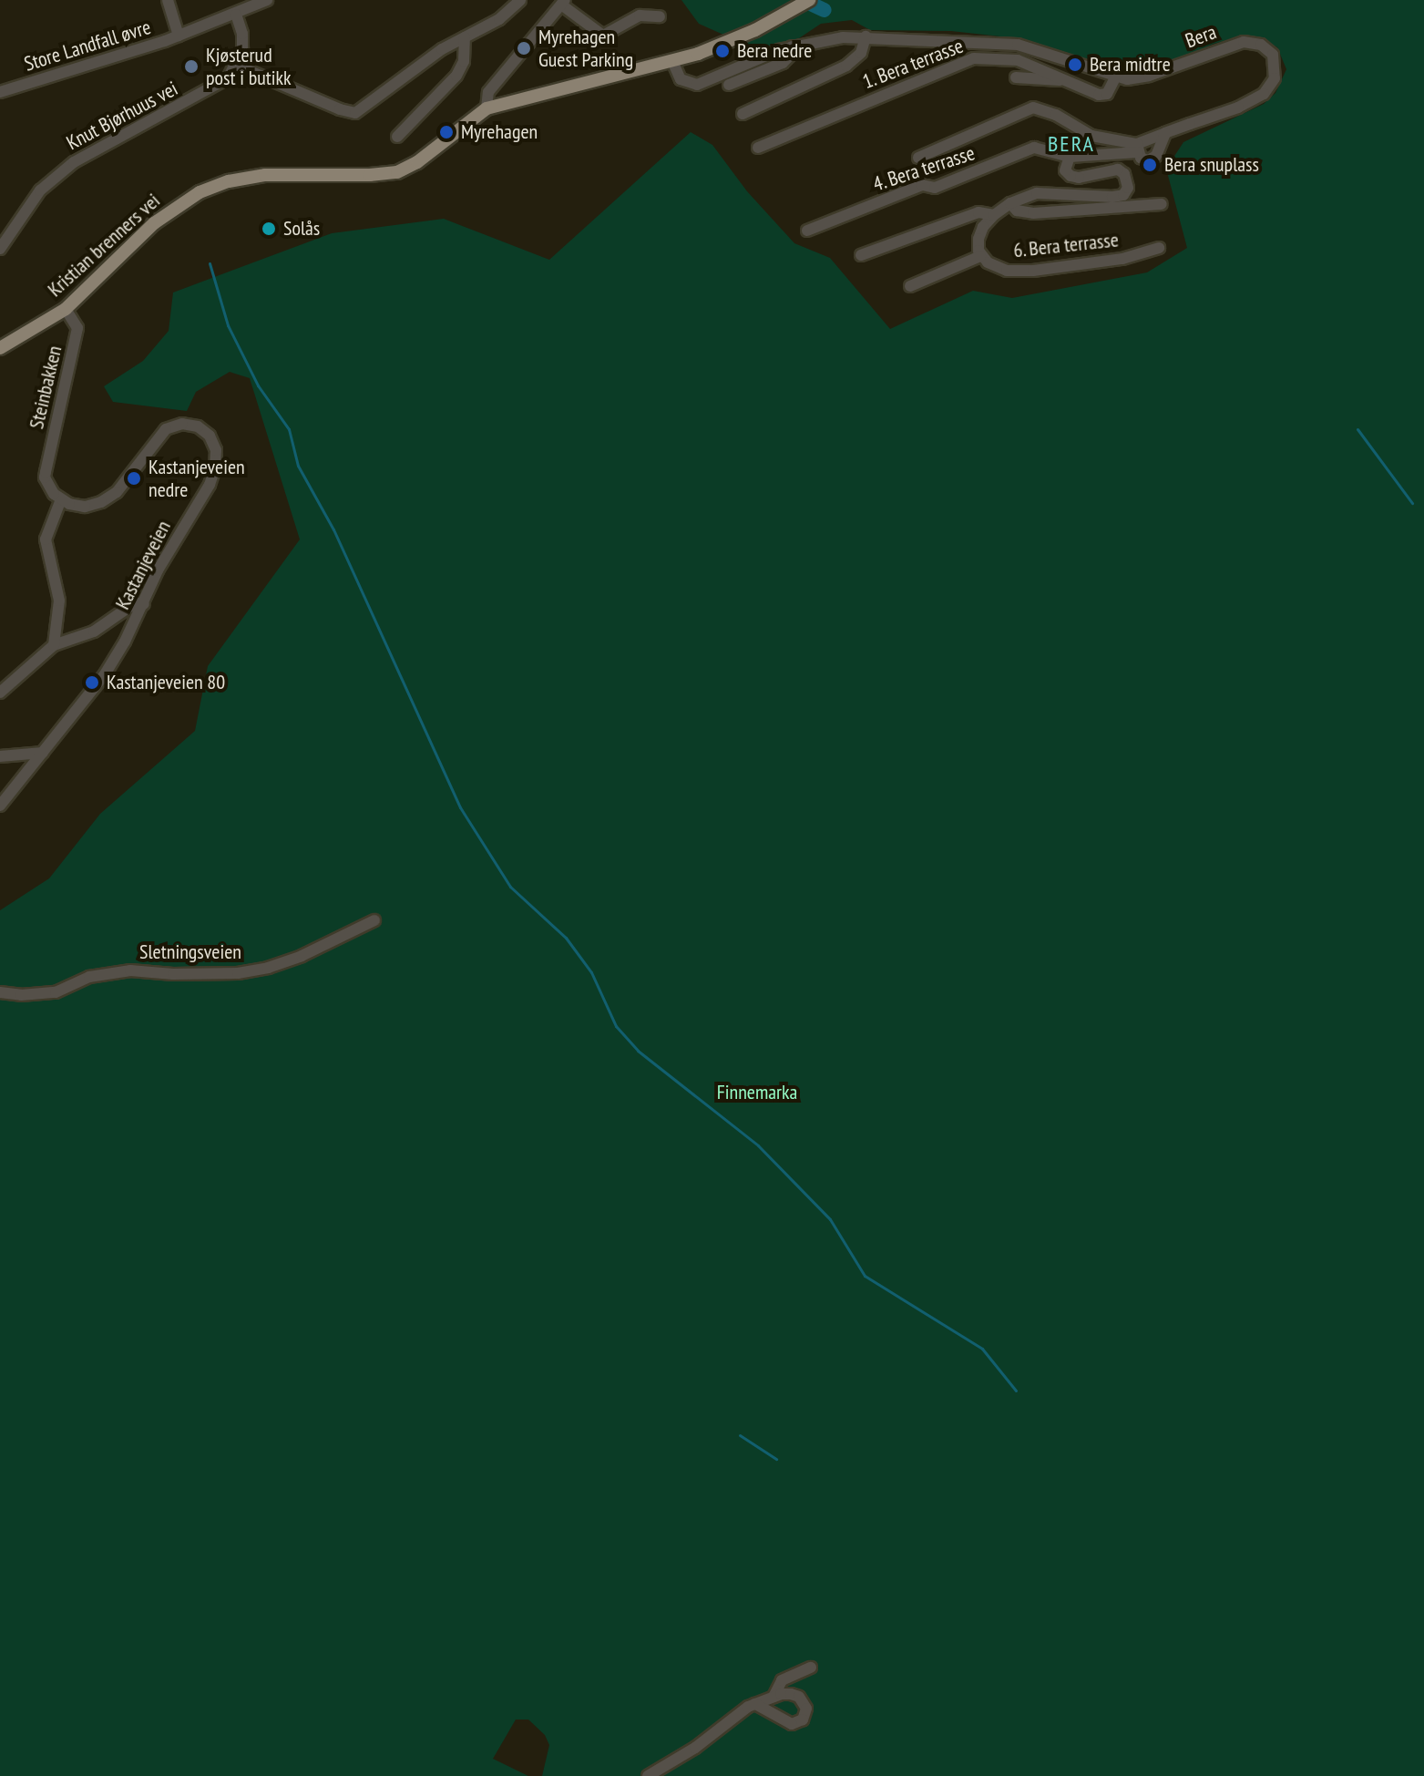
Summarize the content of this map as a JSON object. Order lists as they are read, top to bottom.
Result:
{
  "streets": {
    "main road": ["Kristian brenners vei"],
    "street": [
      "Bera",
      "Store Landfall øvre",
      "1. Bera terrasse",
      "Knut Bjørhuus vei",
      "4. Bera terrasse",
      "6. Bera terrasse",
      "Steinbakken",
      "Kastanjeveien",
      "Sletningsveien"
    ]
  },
  "crossings": [
    ["Bera", "1. Bera terrasse"],
    ["Bera", "4. Bera terrasse"],
    ["Bera", "Kristian brenners vei"],
    ["Kristian brenners vei", "Steinbakken"],
    ["Steinbakken", "Kastanjeveien"]
  ],
  "districts": ["BERA"],
  "parks": ["Finnemarka"],
  "places": [
    "Myrehagen Guest Parking",
    "Bera nedre",
    "Bera midtre",
    "Kjøsterud post i butikk",
    "Myrehagen",
    "Bera snuplass",
    "Solås",
    "Kastanjeveien nedre",
    "Kastanjeveien 80"
  ]
}
